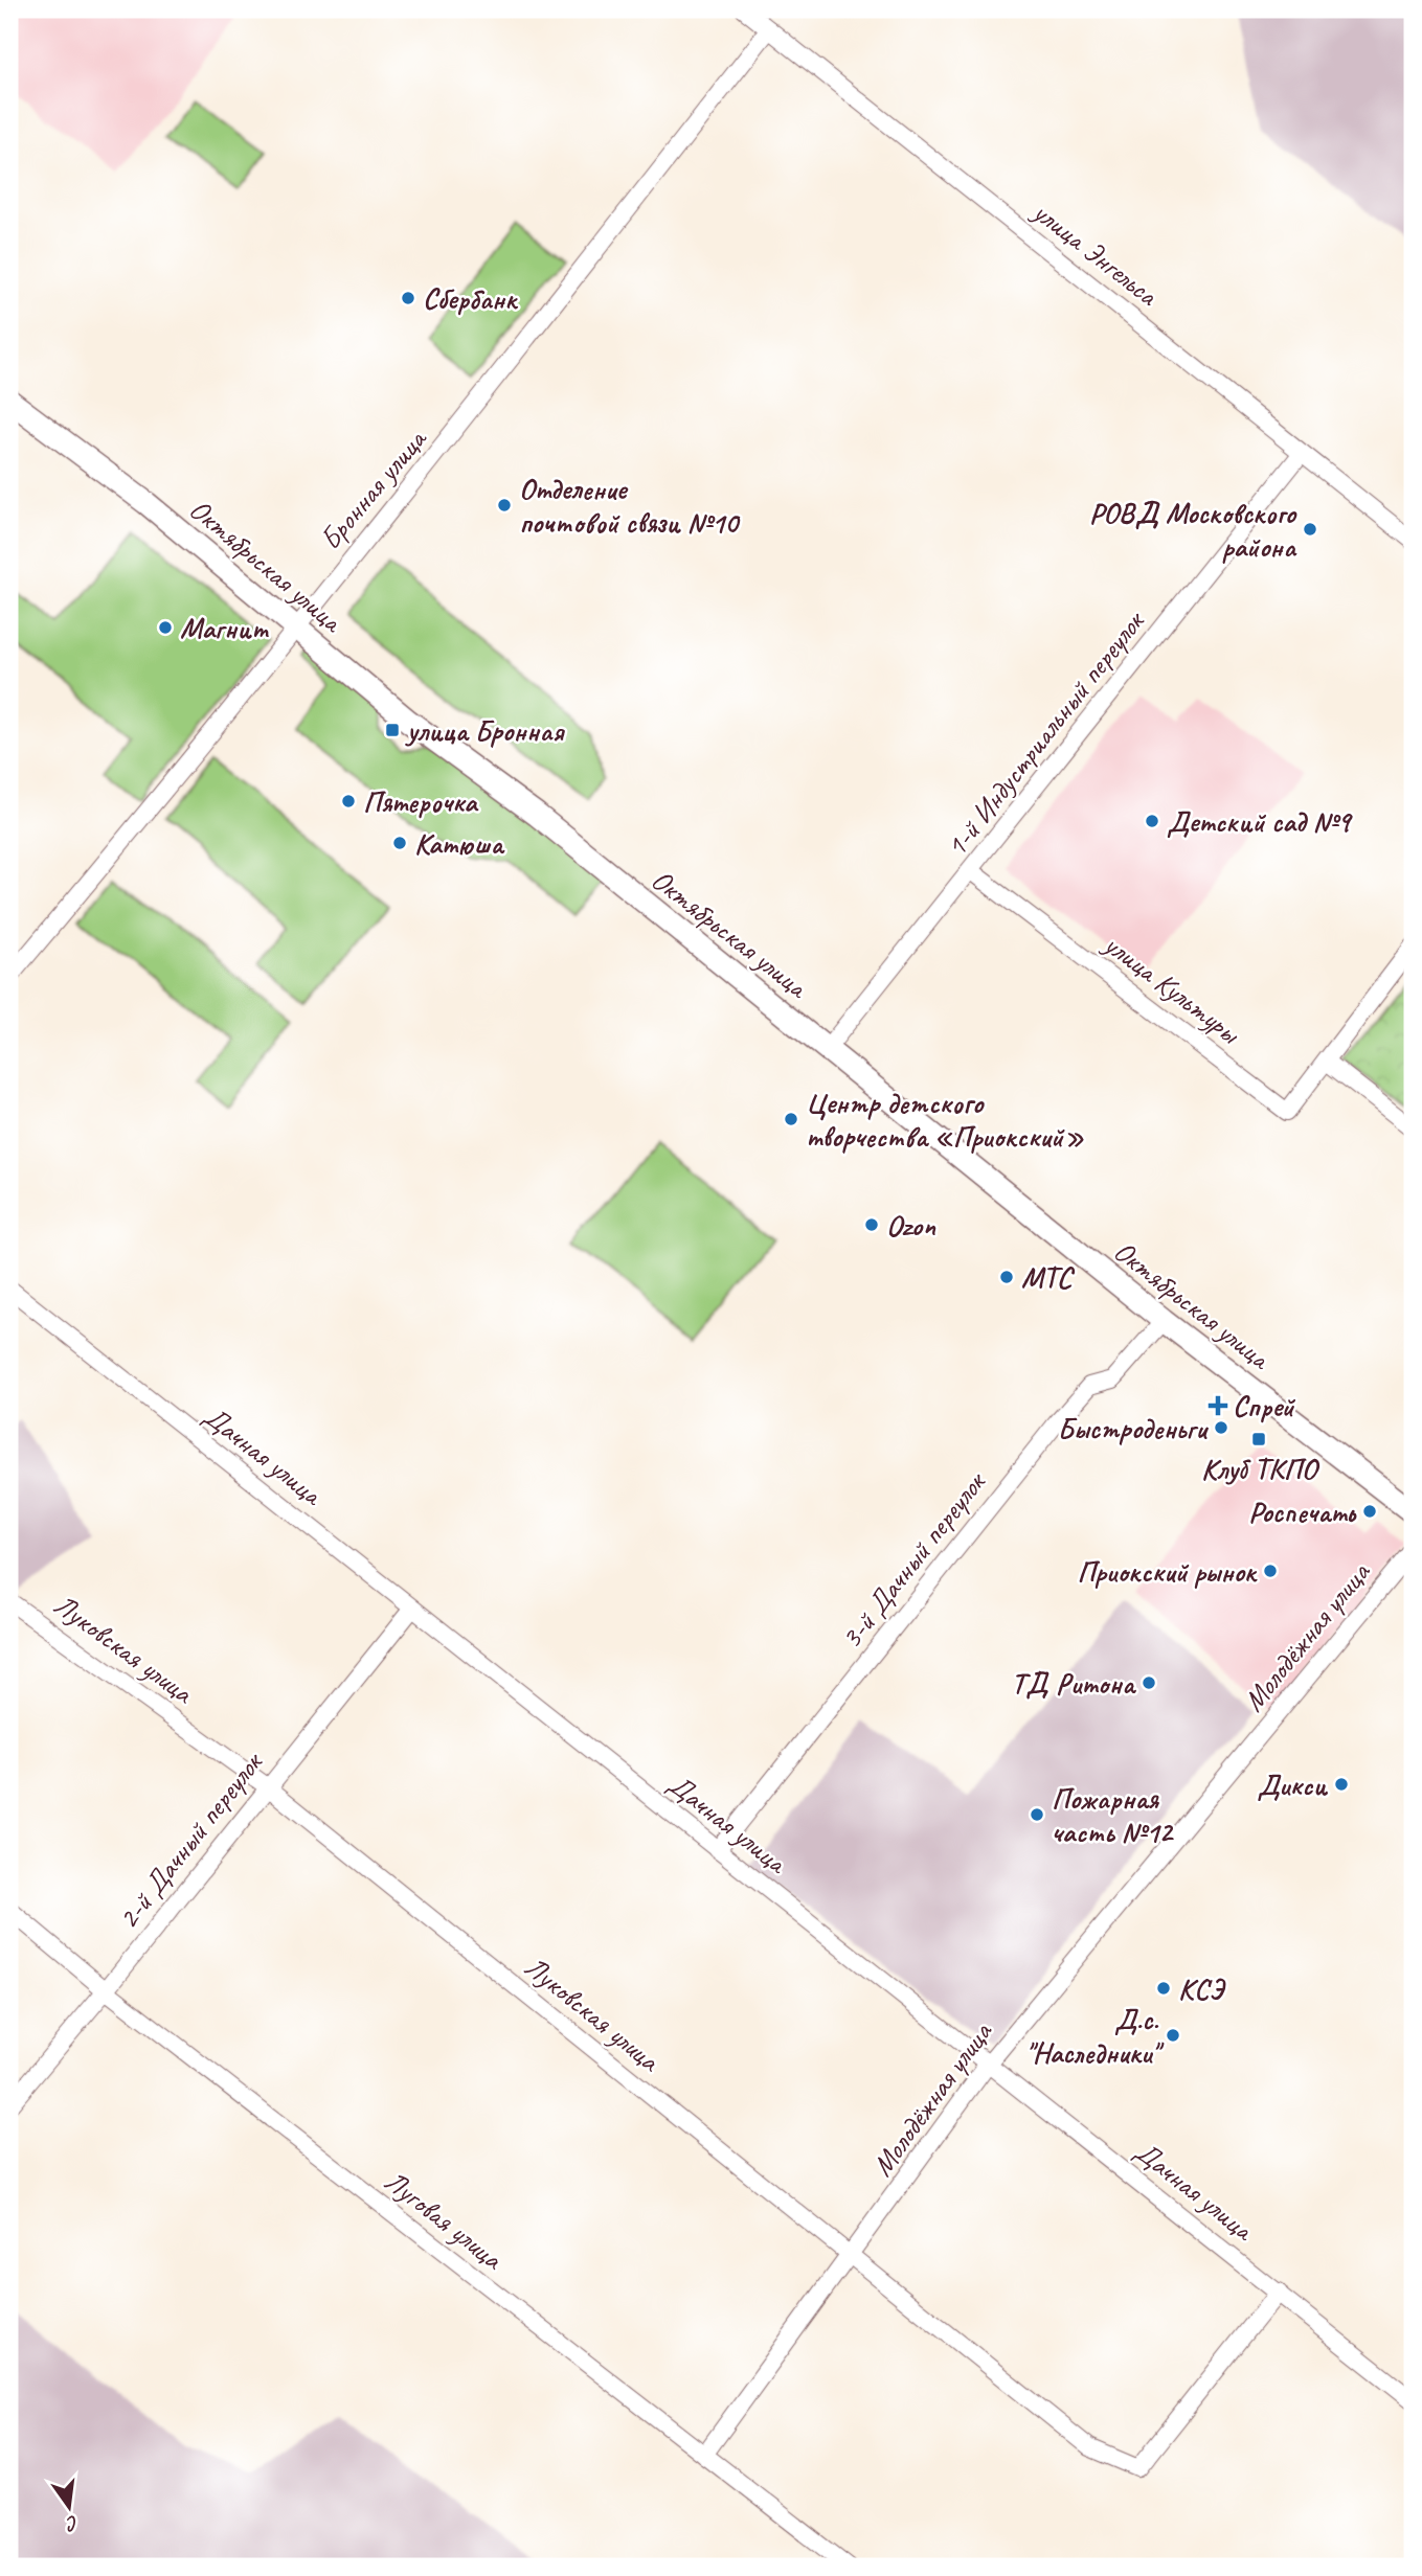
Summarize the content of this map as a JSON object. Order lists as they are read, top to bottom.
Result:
{
  "streets": {
    "main road": ["Октябрьская улица"],
    "street": [
      "улица Энгельса",
      "Бронная улица",
      "1-й Индустриальный переулок",
      "улица Культуры",
      "Дачная улица",
      "3-й Дачный переулок",
      "Молодёжная улица",
      "Луковская улица",
      "2-й Дачный переулок",
      "Луговая улица"
    ]
  },
  "crossings": [
    ["улица Энгельса", "Бронная улица"],
    ["улица Энгельса", "1-й Индустриальный переулок"],
    ["Бронная улица", "Октябрьская улица"],
    ["Октябрьская улица", "1-й Индустриальный переулок"],
    ["Октябрьская улица", "3-й Дачный переулок"],
    ["1-й Индустриальный переулок", "улица Культуры"],
    ["Дачная улица", "3-й Дачный переулок"],
    ["Дачная улица", "Молодёжная улица"],
    ["Дачная улица", "Луковская улица"],
    ["Дачная улица", "2-й Дачный переулок"],
    ["Молодёжная улица", "Луковская улица"],
    ["Молодёжная улица", "Луговая улица"],
    ["Луковская улица", "2-й Дачный переулок"],
    ["2-й Дачный переулок", "Луговая улица"]
  ],
  "places": {
    "other": [
      "Сбербанк",
      "Отделение почтовой связи №10",
      "РОВД Московского района",
      "Магнит",
      "Пятерочка",
      "Детский сад №9",
      "Катюша",
      "Центр детского творчества «Приокский»",
      "Ozon",
      "МТС",
      "Быстроденьги",
      "Роспечать",
      "Приокский рынок",
      "ТД Ритона",
      "Дикси",
      "Пожарная часть №12",
      "КСЭ",
      "Д.с. \"Наследники\""
    ],
    "transit": ["улица Бронная", "Клуб ТКПО"],
    "health": ["Спрей"]
  },
  "north": "bottom"
}
